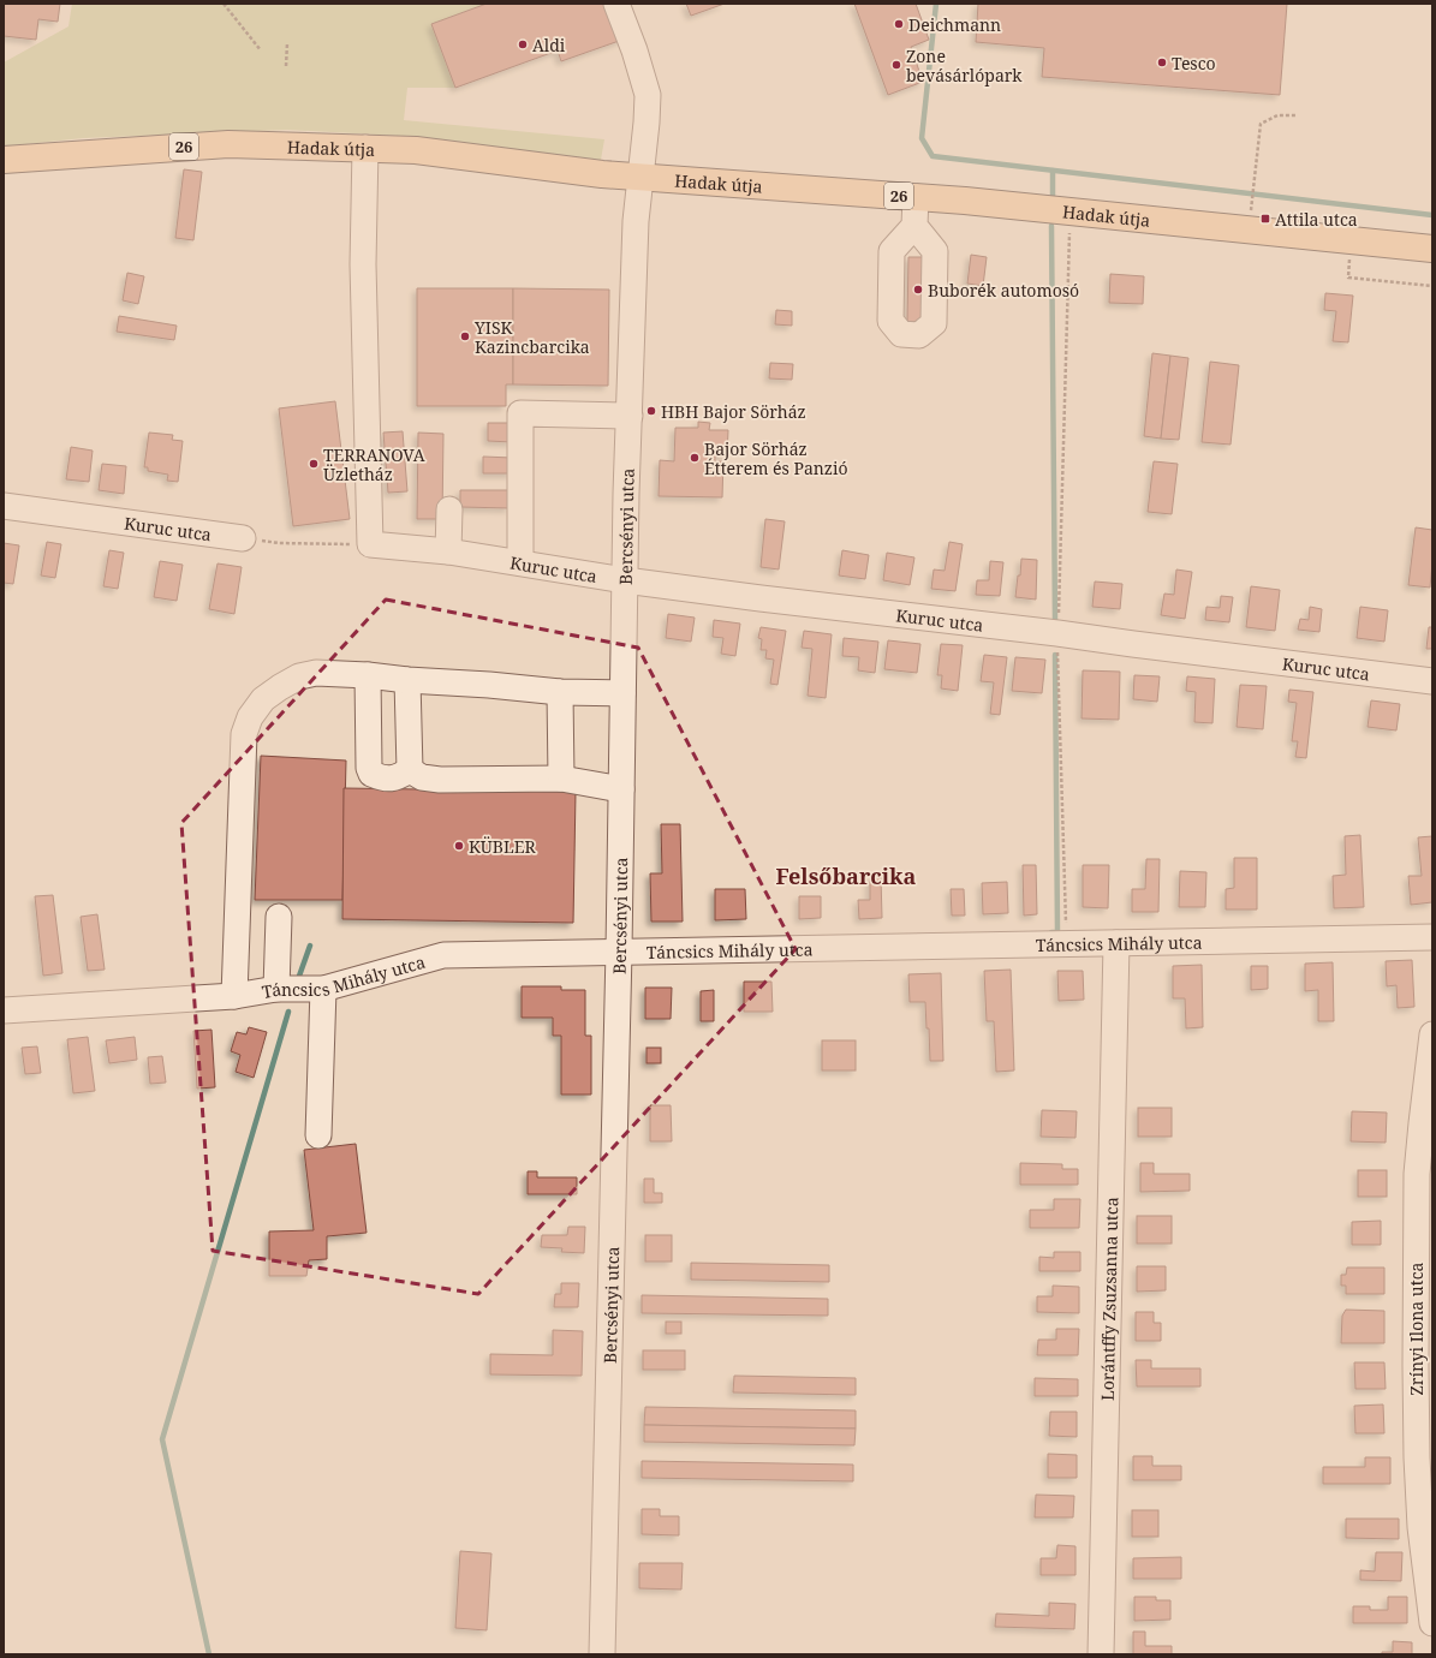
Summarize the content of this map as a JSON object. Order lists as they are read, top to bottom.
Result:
{
  "streets": {
    "main road": ["26", "Hadak útja"],
    "street": [
      "Bercsényi utca",
      "Kuruc utca",
      "Táncsics Mihály utca",
      "Lorántffy Zsuzsanna utca",
      "Zrínyi Ilona utca"
    ]
  },
  "crossings": [
    ["Hadak útja", "Bercsényi utca"],
    ["Bercsényi utca", "Kuruc utca"],
    ["Bercsényi utca", "Táncsics Mihály utca"],
    ["Táncsics Mihály utca", "Lorántffy Zsuzsanna utca"]
  ],
  "districts": ["Felsőbarcika"],
  "places": {
    "other": [
      "Deichmann",
      "Aldi",
      "Tesco",
      "Zone bevásárlópark",
      "Buborék automosó",
      "YISK Kazincbarcika",
      "HBH Bajor Sörház",
      "Bajor Sörház Étterem és Panzió",
      "TERRANOVA Üzletház",
      "KÜBLER"
    ],
    "transit": ["Attila utca"]
  }
}
